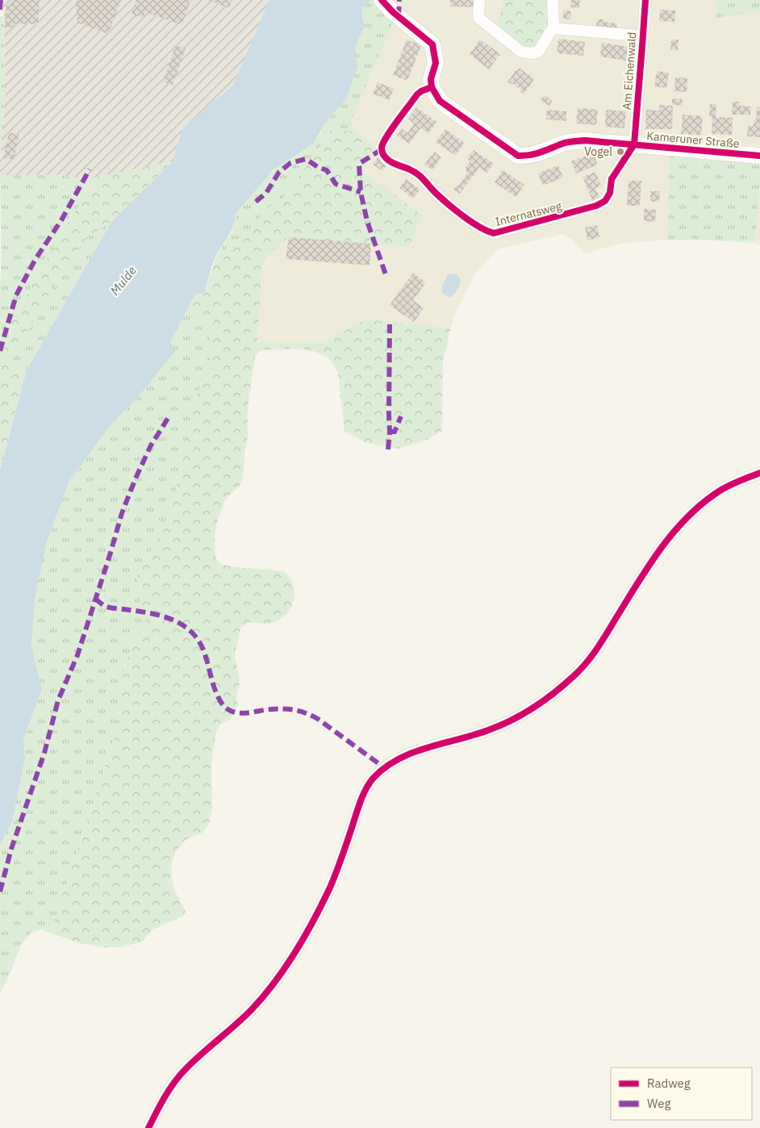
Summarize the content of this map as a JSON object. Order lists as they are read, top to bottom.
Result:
{
  "streets": {
    "street": ["Am Eichenwald", "Kameruner Straße", "Internatsweg"]
  },
  "crossings": [
    ["Am Eichenwald", "Kameruner Straße"],
    ["Am Eichenwald", "Internatsweg"],
    ["Kameruner Straße", "Internatsweg"]
  ],
  "water": ["Mulde"],
  "places": ["Vogel"],
  "legend": ["Radweg", "Weg"]
}
